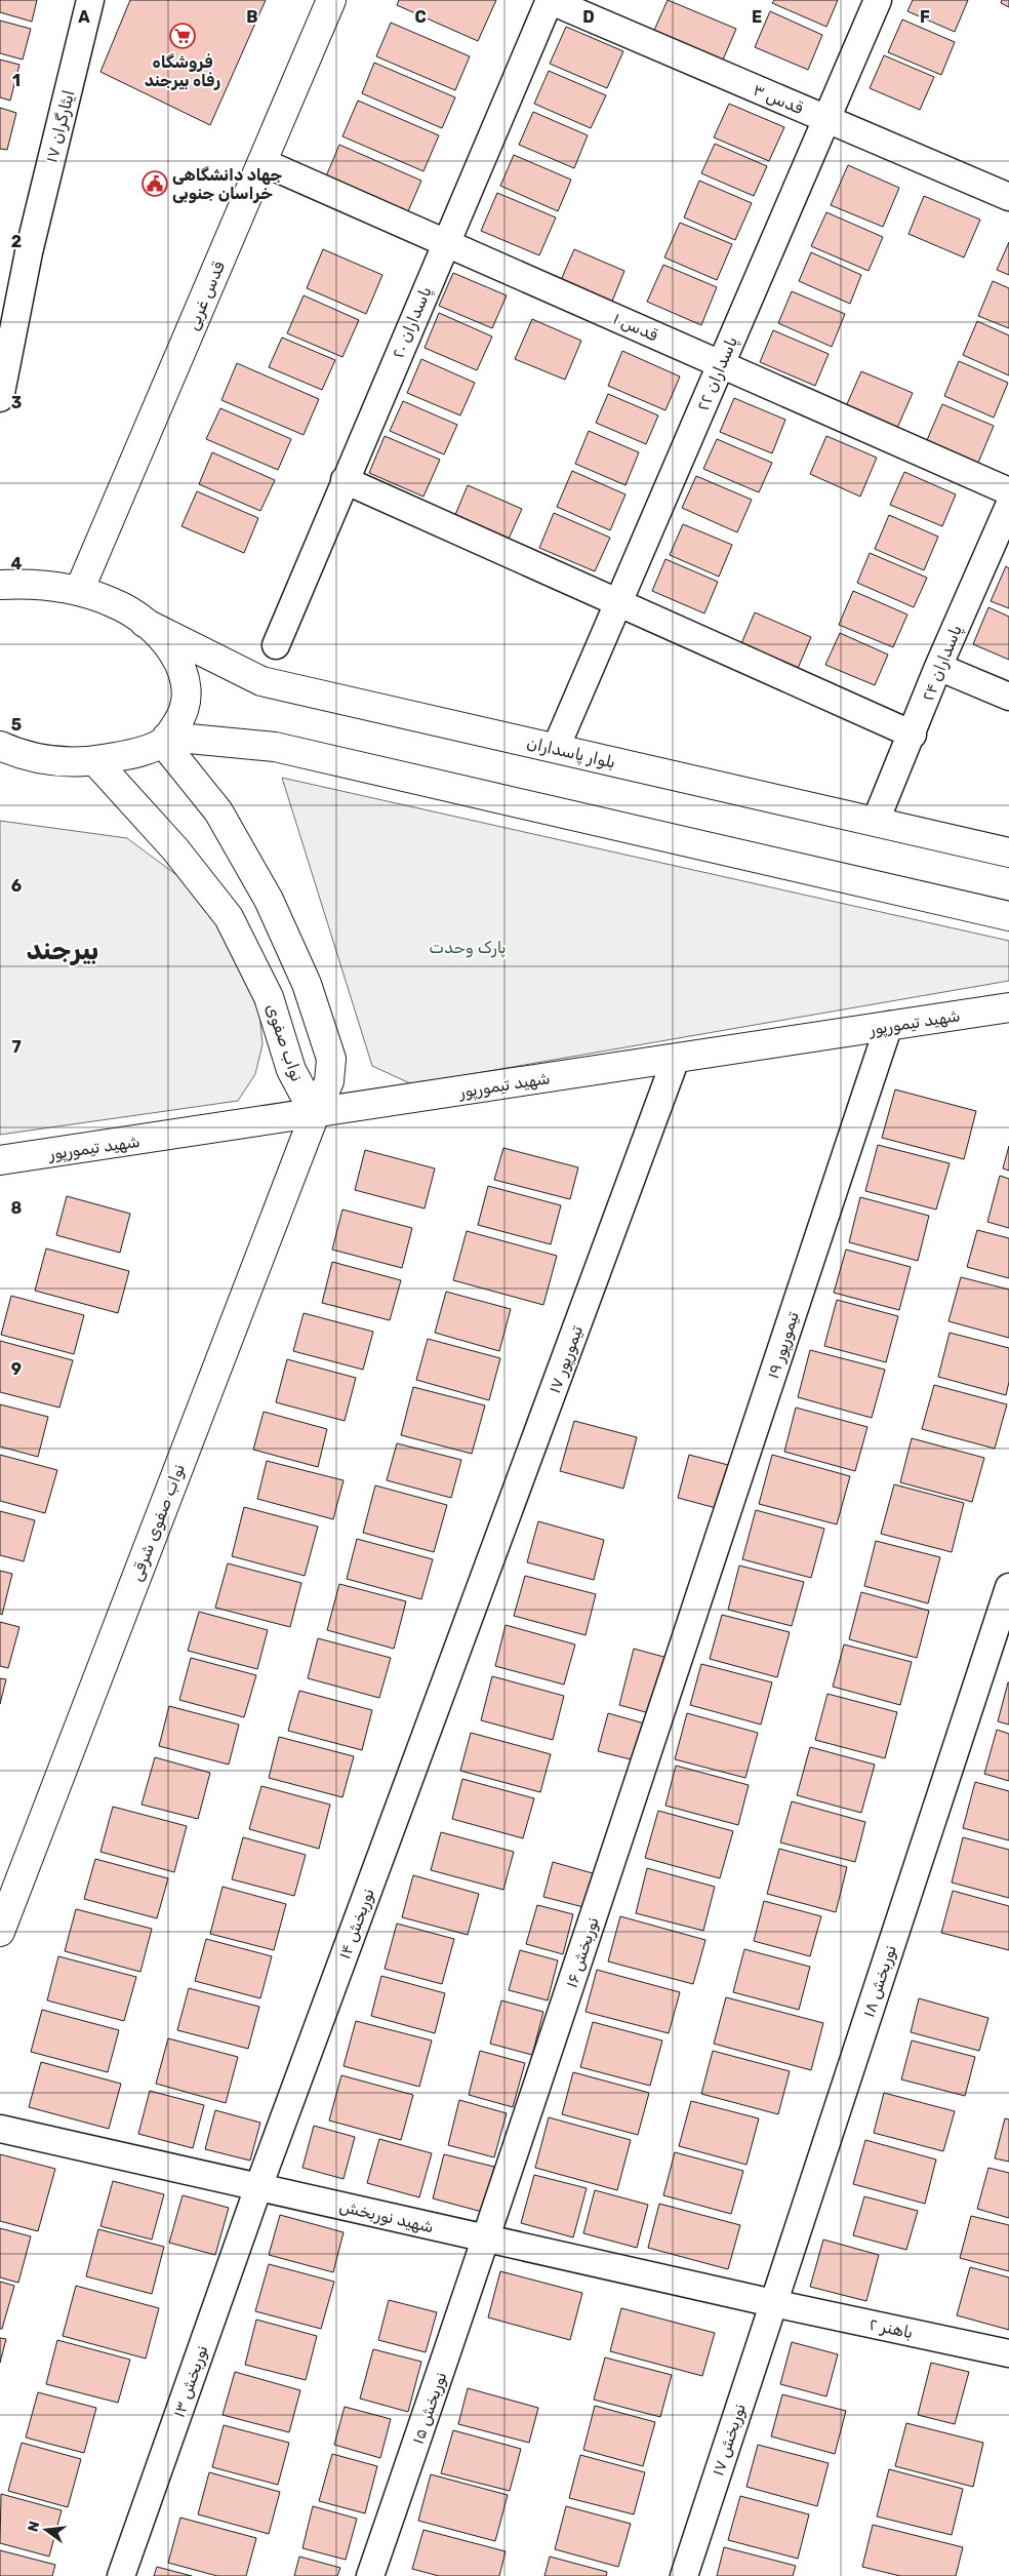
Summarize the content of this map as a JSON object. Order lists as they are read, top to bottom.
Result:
{
  "streets": {
    "street": [
      "قدس ۳",
      "ایثارگران ۱۷",
      "قدس غربی",
      "پاسداران ۲۰",
      "قدس ۱",
      "پاسداران ۲۲",
      "پاسداران ۲۴",
      "بلوار پاسداران",
      "شهید تیمورپور",
      "نواب صفوی",
      "تیمورپور ۱۹",
      "تیمورپور ۱۷",
      "نواب صفوی شرقی",
      "نوربخش ۱۴",
      "نوربخش ۱۶",
      "نوربخش ۱۸",
      "شهید نوربخش",
      "باهنر ۲",
      "نوربخش ۱۳",
      "نوربخش ۱۵",
      "نوربخش ۱۷"
    ]
  },
  "crossings": [
    ["قدس ۳", "پاسداران ۲۰"],
    ["قدس ۳", "پاسداران ۲۲"],
    ["قدس غربی", "قدس ۱"],
    ["پاسداران ۲۰", "قدس ۱"],
    ["قدس ۱", "پاسداران ۲۲"],
    ["پاسداران ۲۲", "بلوار پاسداران"],
    ["پاسداران ۲۴", "بلوار پاسداران"],
    ["شهید تیمورپور", "نواب صفوی"],
    ["شهید تیمورپور", "تیمورپور ۱۹"],
    ["شهید تیمورپور", "تیمورپور ۱۷"],
    ["شهید تیمورپور", "نواب صفوی شرقی"],
    ["نواب صفوی", "نواب صفوی شرقی"],
    ["تیمورپور ۱۹", "نوربخش ۱۶"],
    ["تیمورپور ۱۷", "نوربخش ۱۴"],
    ["نوربخش ۱۴", "شهید نوربخش"],
    ["نوربخش ۱۴", "نوربخش ۱۳"],
    ["نوربخش ۱۶", "شهید نوربخش"],
    ["نوربخش ۱۶", "نوربخش ۱۵"],
    ["نوربخش ۱۸", "شهید نوربخش"],
    ["نوربخش ۱۸", "باهنر ۲"],
    ["نوربخش ۱۸", "نوربخش ۱۷"],
    ["شهید نوربخش", "باهنر ۲"],
    ["شهید نوربخش", "نوربخش ۱۳"],
    ["شهید نوربخش", "نوربخش ۱۵"],
    ["شهید نوربخش", "نوربخش ۱۷"],
    ["باهنر ۲", "نوربخش ۱۷"]
  ],
  "districts": ["بیرجند"],
  "parks": ["پارک وحدت"],
  "places": {
    "supermarket": ["فروشگاه رفاه بیرجند"],
    "public building": ["جهاد دانشگاهی خراسان جنوبی"]
  },
  "north": "left",
  "grid": {
    "columns": [
      "A",
      "B",
      "C",
      "D",
      "E",
      "F"
    ],
    "rows": [
      "1",
      "2",
      "3",
      "4",
      "5",
      "6",
      "7",
      "8",
      "9"
    ]
  }
}
